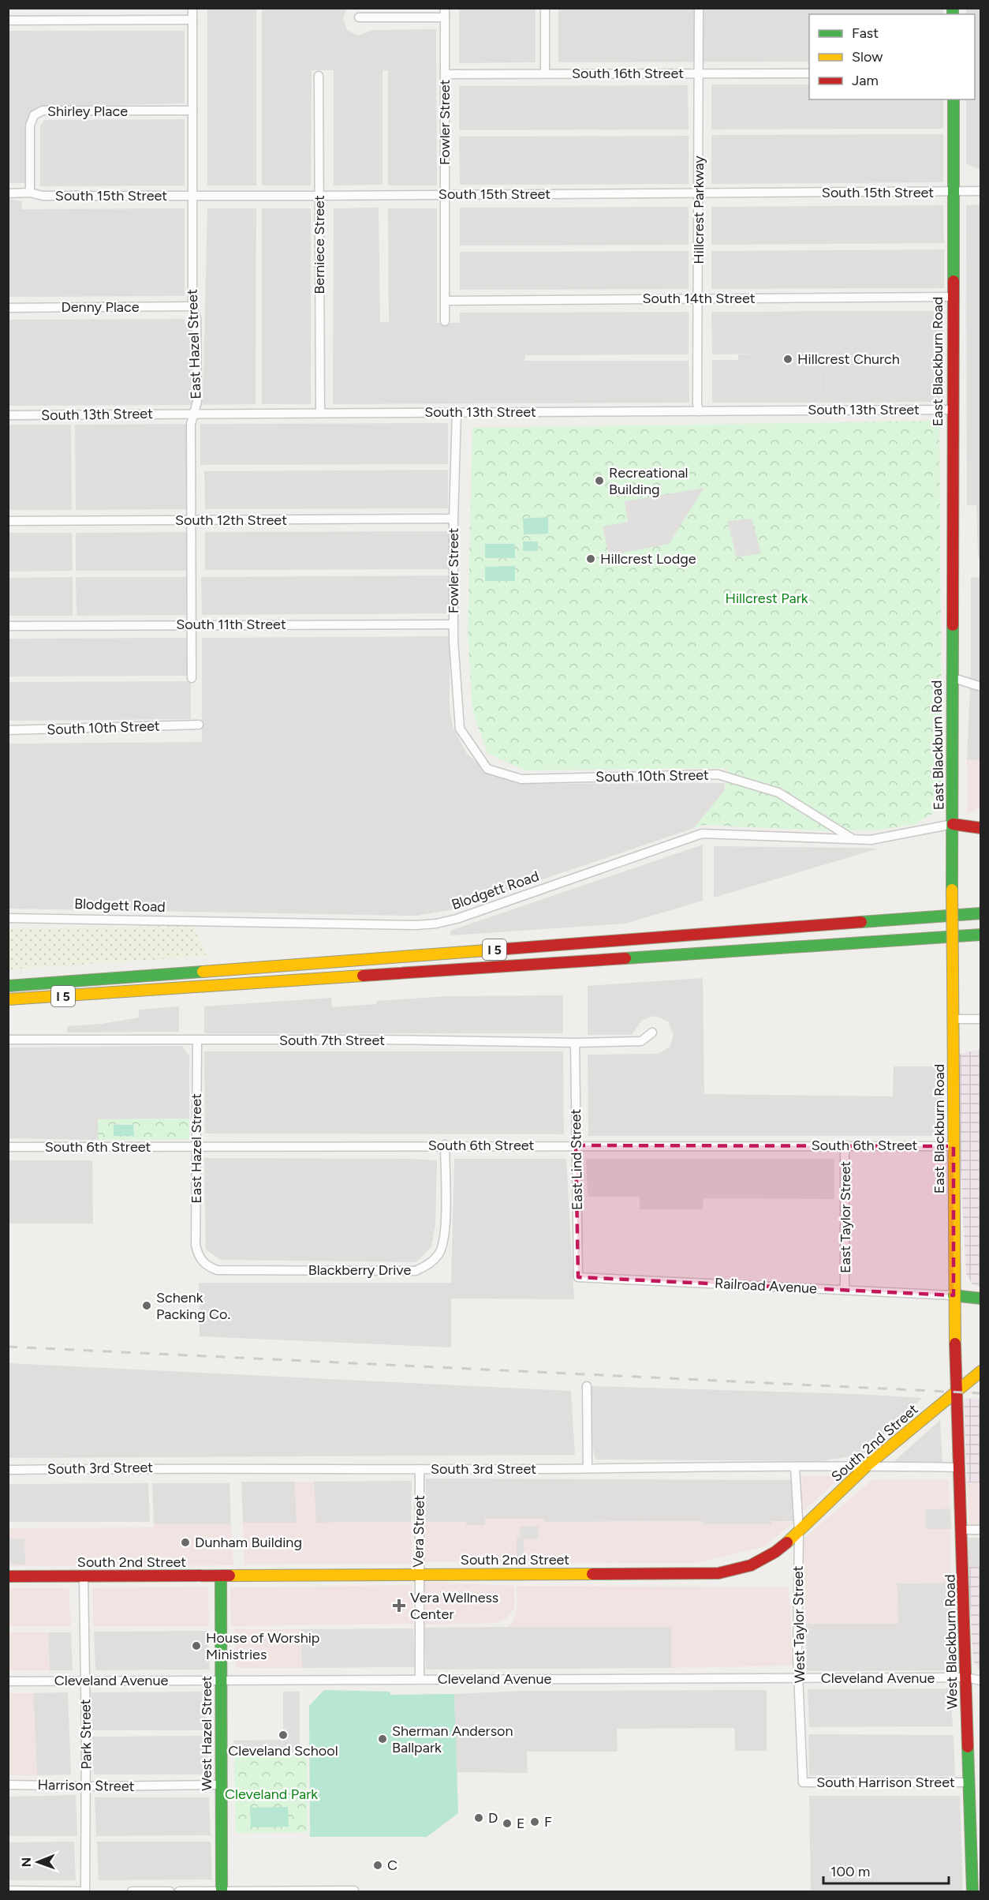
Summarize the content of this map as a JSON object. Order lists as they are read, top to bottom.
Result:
{
  "streets": {
    "main road": [
      "East Blackburn Road",
      "Blodgett Road",
      "I 5",
      "South 2nd Street",
      "West Blackburn Road",
      "West Hazel Street"
    ],
    "street": [
      "South 16th Street",
      "Shirley Place",
      "Fowler Street",
      "South 15th Street",
      "Hillcrest Parkway",
      "Berniece Street",
      "South 14th Street",
      "Denny Place",
      "East Hazel Street",
      "South 13th Street",
      "South 12th Street",
      "South 11th Street",
      "South 10th Street",
      "South 7th Street",
      "South 6th Street",
      "East Lind Street",
      "East Taylor Street",
      "Blackberry Drive",
      "Railroad Avenue",
      "South 3rd Street",
      "Vera Street",
      "West Taylor Street",
      "Cleveland Avenue",
      "Park Street",
      "South Harrison Street",
      "Harrison Street"
    ]
  },
  "crossings": [
    ["South 16th Street", "Fowler Street"],
    ["South 16th Street", "Hillcrest Parkway"],
    ["Shirley Place", "South 15th Street"],
    ["Shirley Place", "East Hazel Street"],
    ["Fowler Street", "South 15th Street"],
    ["Fowler Street", "South 14th Street"],
    ["Fowler Street", "South 13th Street"],
    ["Fowler Street", "South 12th Street"],
    ["Fowler Street", "South 11th Street"],
    ["Fowler Street", "South 10th Street"],
    ["South 15th Street", "Hillcrest Parkway"],
    ["South 15th Street", "Berniece Street"],
    ["South 15th Street", "East Hazel Street"],
    ["South 15th Street", "East Blackburn Road"],
    ["Hillcrest Parkway", "South 14th Street"],
    ["Hillcrest Parkway", "South 13th Street"],
    ["Berniece Street", "South 13th Street"],
    ["South 14th Street", "East Blackburn Road"],
    ["Denny Place", "East Hazel Street"],
    ["East Hazel Street", "South 13th Street"],
    ["East Hazel Street", "South 12th Street"],
    ["East Hazel Street", "South 11th Street"],
    ["East Hazel Street", "South 7th Street"],
    ["East Hazel Street", "South 6th Street"],
    ["East Hazel Street", "Blackberry Drive"],
    ["East Blackburn Road", "South 13th Street"],
    ["East Blackburn Road", "Blodgett Road"],
    ["East Blackburn Road", "South 6th Street"],
    ["East Blackburn Road", "Railroad Avenue"],
    ["East Blackburn Road", "South 2nd Street"],
    ["East Blackburn Road", "West Blackburn Road"],
    ["South 10th Street", "Blodgett Road"],
    ["South 7th Street", "East Lind Street"],
    ["South 6th Street", "East Lind Street"],
    ["South 6th Street", "East Taylor Street"],
    ["South 6th Street", "Blackberry Drive"],
    ["East Lind Street", "Railroad Avenue"],
    ["East Taylor Street", "Railroad Avenue"],
    ["South 2nd Street", "South 3rd Street"],
    ["South 2nd Street", "Vera Street"],
    ["South 2nd Street", "West Taylor Street"],
    ["South 2nd Street", "West Blackburn Road"],
    ["South 2nd Street", "West Hazel Street"],
    ["South 2nd Street", "Park Street"],
    ["South 3rd Street", "Vera Street"],
    ["South 3rd Street", "West Taylor Street"],
    ["South 3rd Street", "West Blackburn Road"],
    ["Vera Street", "Cleveland Avenue"],
    ["West Taylor Street", "Cleveland Avenue"],
    ["West Taylor Street", "South Harrison Street"],
    ["West Blackburn Road", "Cleveland Avenue"],
    ["West Blackburn Road", "South Harrison Street"],
    ["Cleveland Avenue", "West Hazel Street"],
    ["Cleveland Avenue", "Park Street"],
    ["West Hazel Street", "Harrison Street"],
    ["Park Street", "Harrison Street"]
  ],
  "parks": ["Hillcrest Park", "Cleveland Park"],
  "places": {
    "other": [
      "Hillcrest Church",
      "Recreational Building",
      "Hillcrest Lodge",
      "Schenk Packing Co.",
      "Dunham Building",
      "House of Worship Ministries",
      "Cleveland School",
      "Sherman Anderson Ballpark",
      "D",
      "F",
      "E",
      "C"
    ],
    "health": ["Vera Wellness Center"]
  },
  "legend": ["Fast", "Slow", "Jam"],
  "scale_bar": "100 m",
  "north": "left"
}
